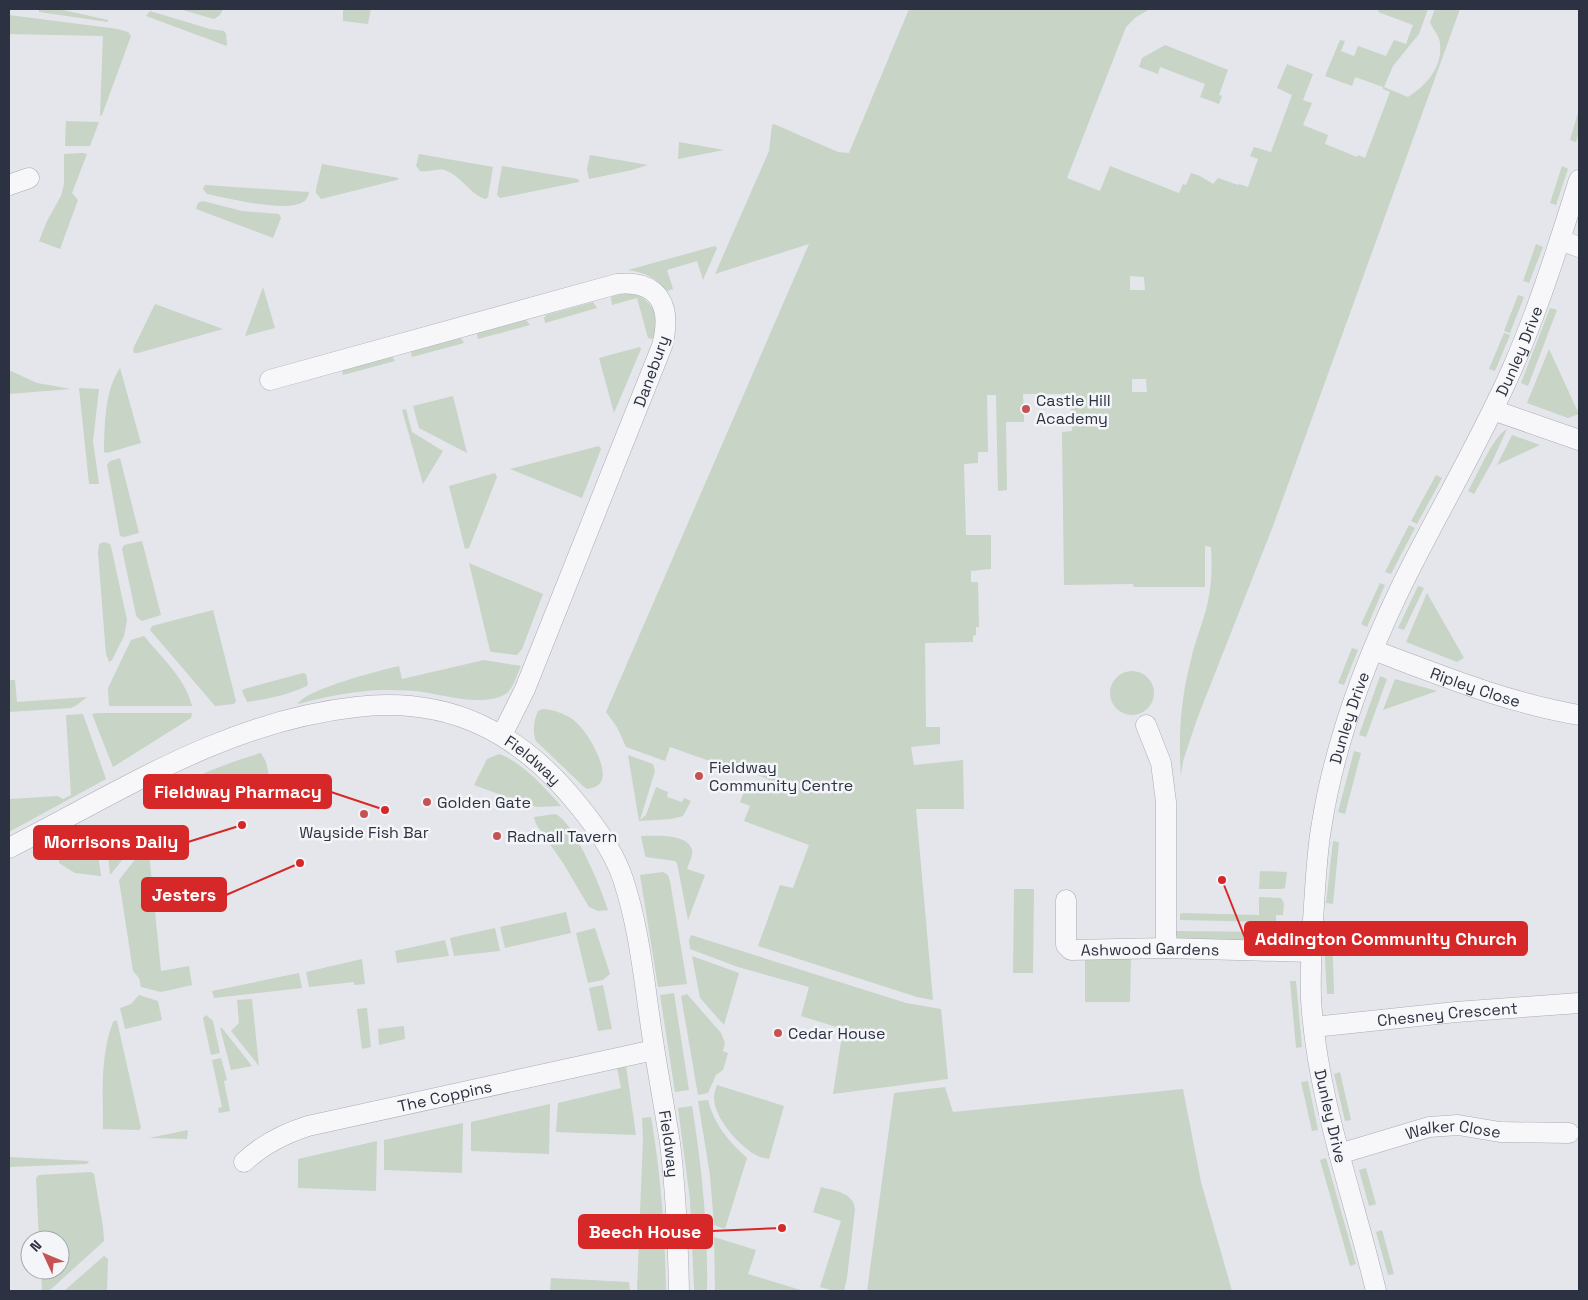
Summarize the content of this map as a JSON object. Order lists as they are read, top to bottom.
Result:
{
  "streets": {
    "street": [
      "Dunley Drive",
      "Danebury",
      "Ripley Close",
      "Fieldway",
      "Ashwood Gardens",
      "Chesney Crescent",
      "The Coppins",
      "Walker Close"
    ]
  },
  "crossings": [
    ["Dunley Drive", "Ripley Close"],
    ["Dunley Drive", "Ashwood Gardens"],
    ["Dunley Drive", "Chesney Crescent"],
    ["Dunley Drive", "Walker Close"],
    ["Danebury", "Fieldway"],
    ["Fieldway", "The Coppins"]
  ],
  "places": [
    "Castle Hill Academy",
    "Fieldway Community Centre",
    "Golden Gate",
    "Fieldway Pharmacy",
    "Wayside Fish Bar",
    "Morrisons Daily",
    "Radnall Tavern",
    "Jesters",
    "Addington Community Church",
    "Cedar House",
    "Beech House"
  ],
  "north": "top left"
}
